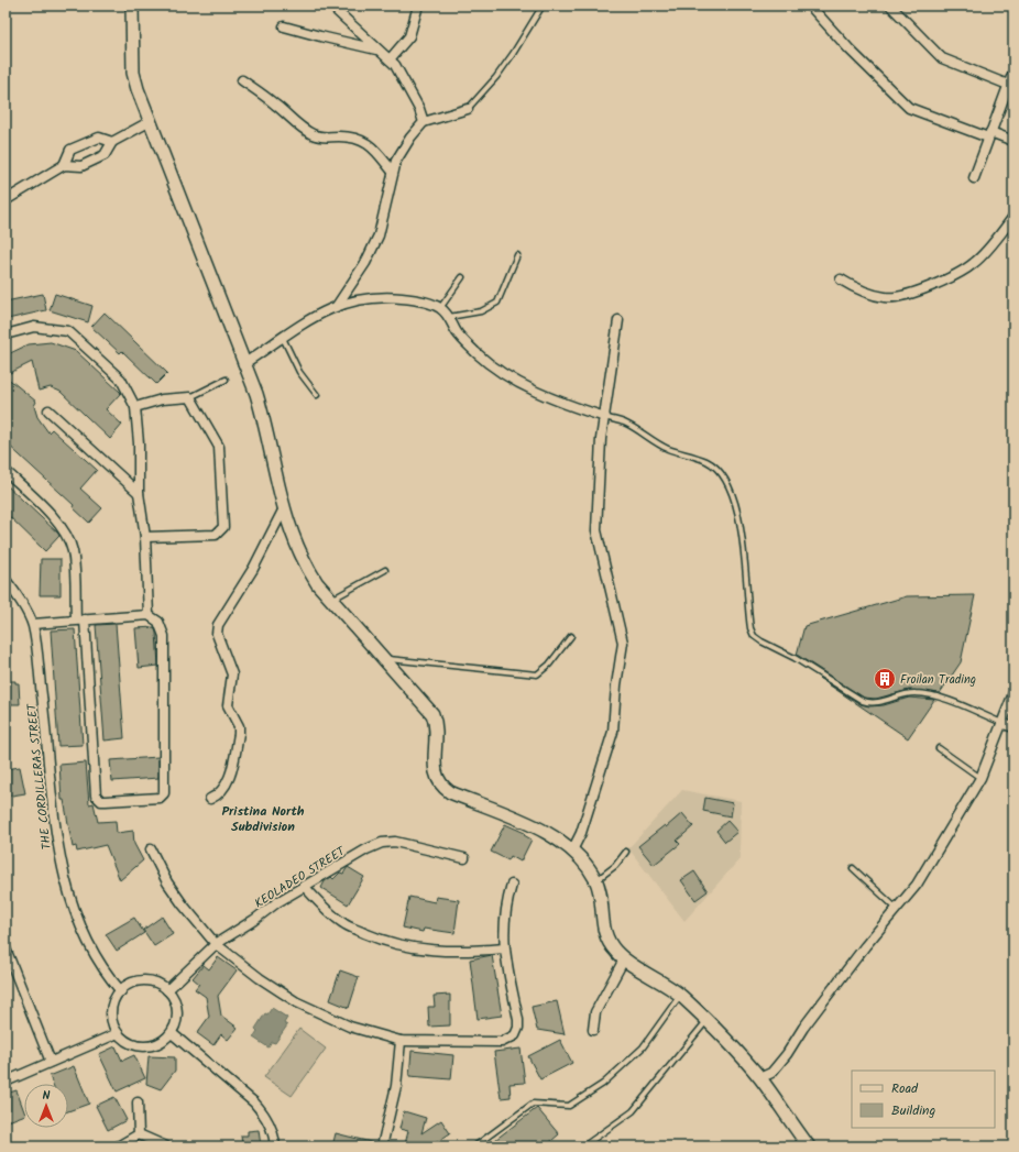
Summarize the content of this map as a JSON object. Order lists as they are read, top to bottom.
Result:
{
  "streets": {
    "street": ["THE CORDILLERAS STREET", "KEOLADEO STREET"]
  },
  "crossings": [
    ["THE CORDILLERAS STREET", "KEOLADEO STREET"]
  ],
  "districts": ["Pristina North Subdivision"],
  "places": {
    "building": ["Froilan Trading"]
  },
  "legend": ["Road", "Building"],
  "north": "top"
}
